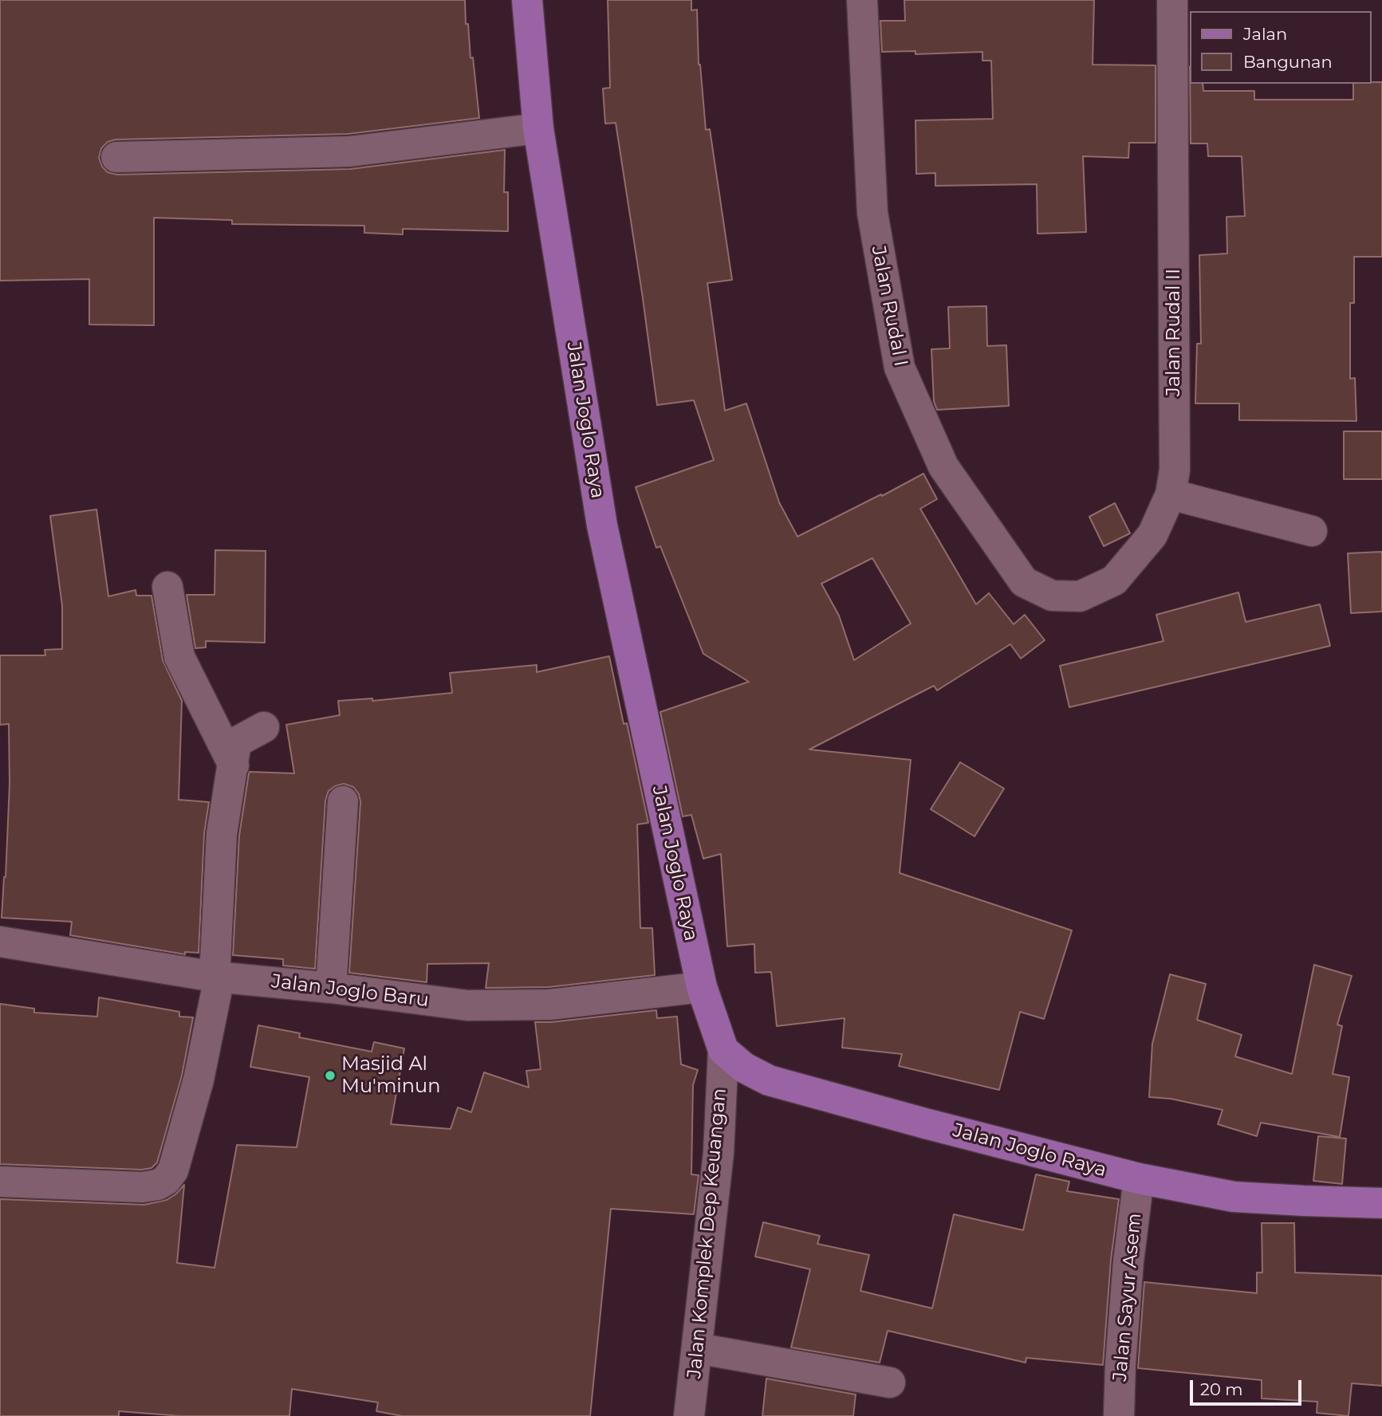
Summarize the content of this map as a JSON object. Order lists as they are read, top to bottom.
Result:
{
  "streets": {
    "main road": ["Jalan Joglo Raya"],
    "street": [
      "Jalan Rudal I",
      "Jalan Rudal II",
      "Jalan Joglo Baru",
      "Jalan Komplek Dep Keuangan",
      "Jalan Sayur Asem"
    ]
  },
  "crossings": [
    ["Jalan Rudal I", "Jalan Rudal II"],
    ["Jalan Joglo Raya", "Jalan Joglo Baru"],
    ["Jalan Joglo Raya", "Jalan Komplek Dep Keuangan"],
    ["Jalan Joglo Raya", "Jalan Sayur Asem"]
  ],
  "places": ["Masjid Al Mu'minun"],
  "legend": ["Jalan", "Bangunan"],
  "scale_bar": "20 m"
}
